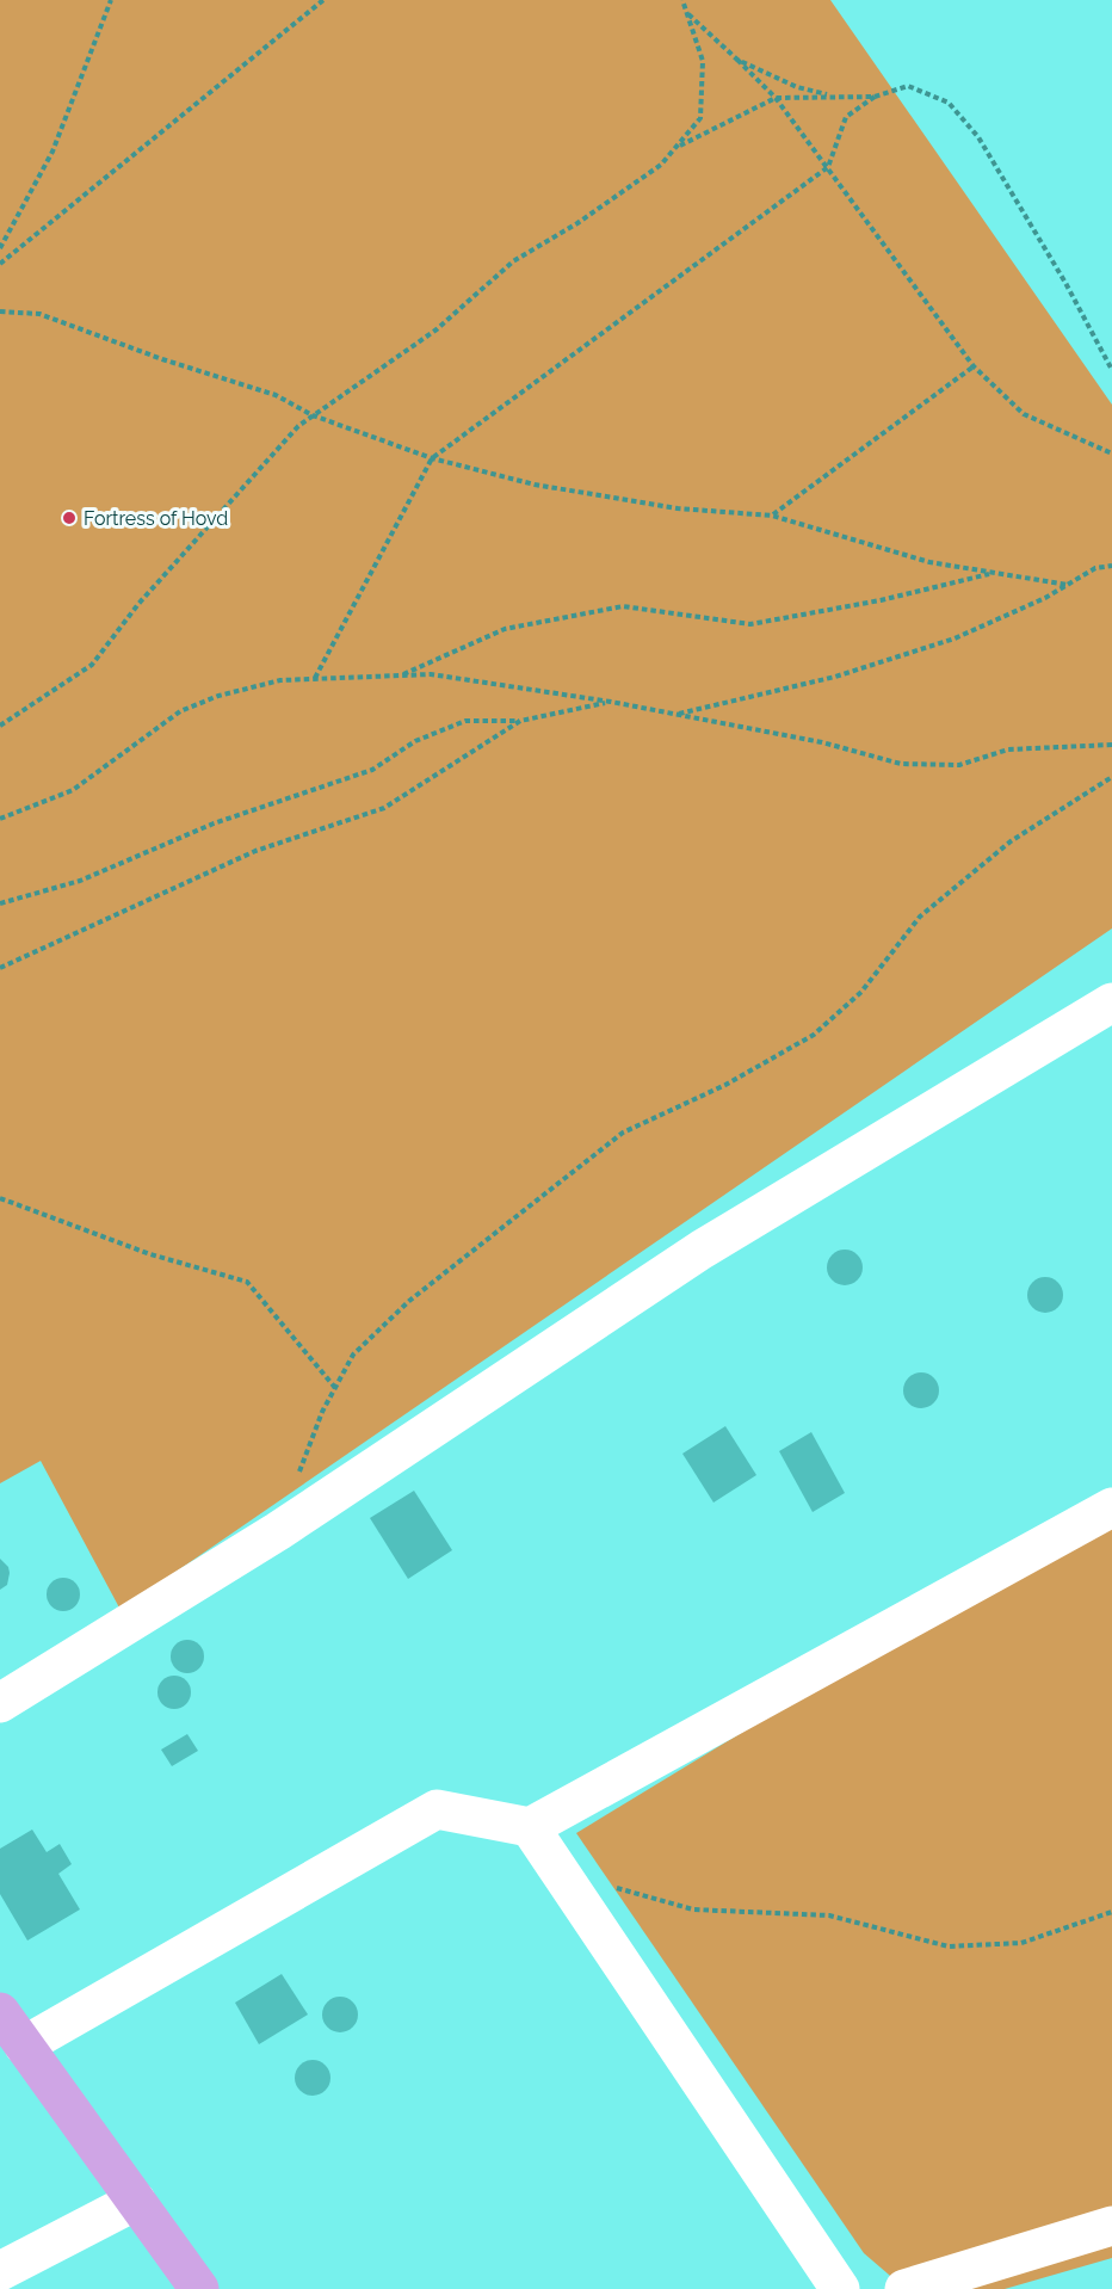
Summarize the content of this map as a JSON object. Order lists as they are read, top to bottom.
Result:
{
  "places": ["Fortress of Hovd"]
}
